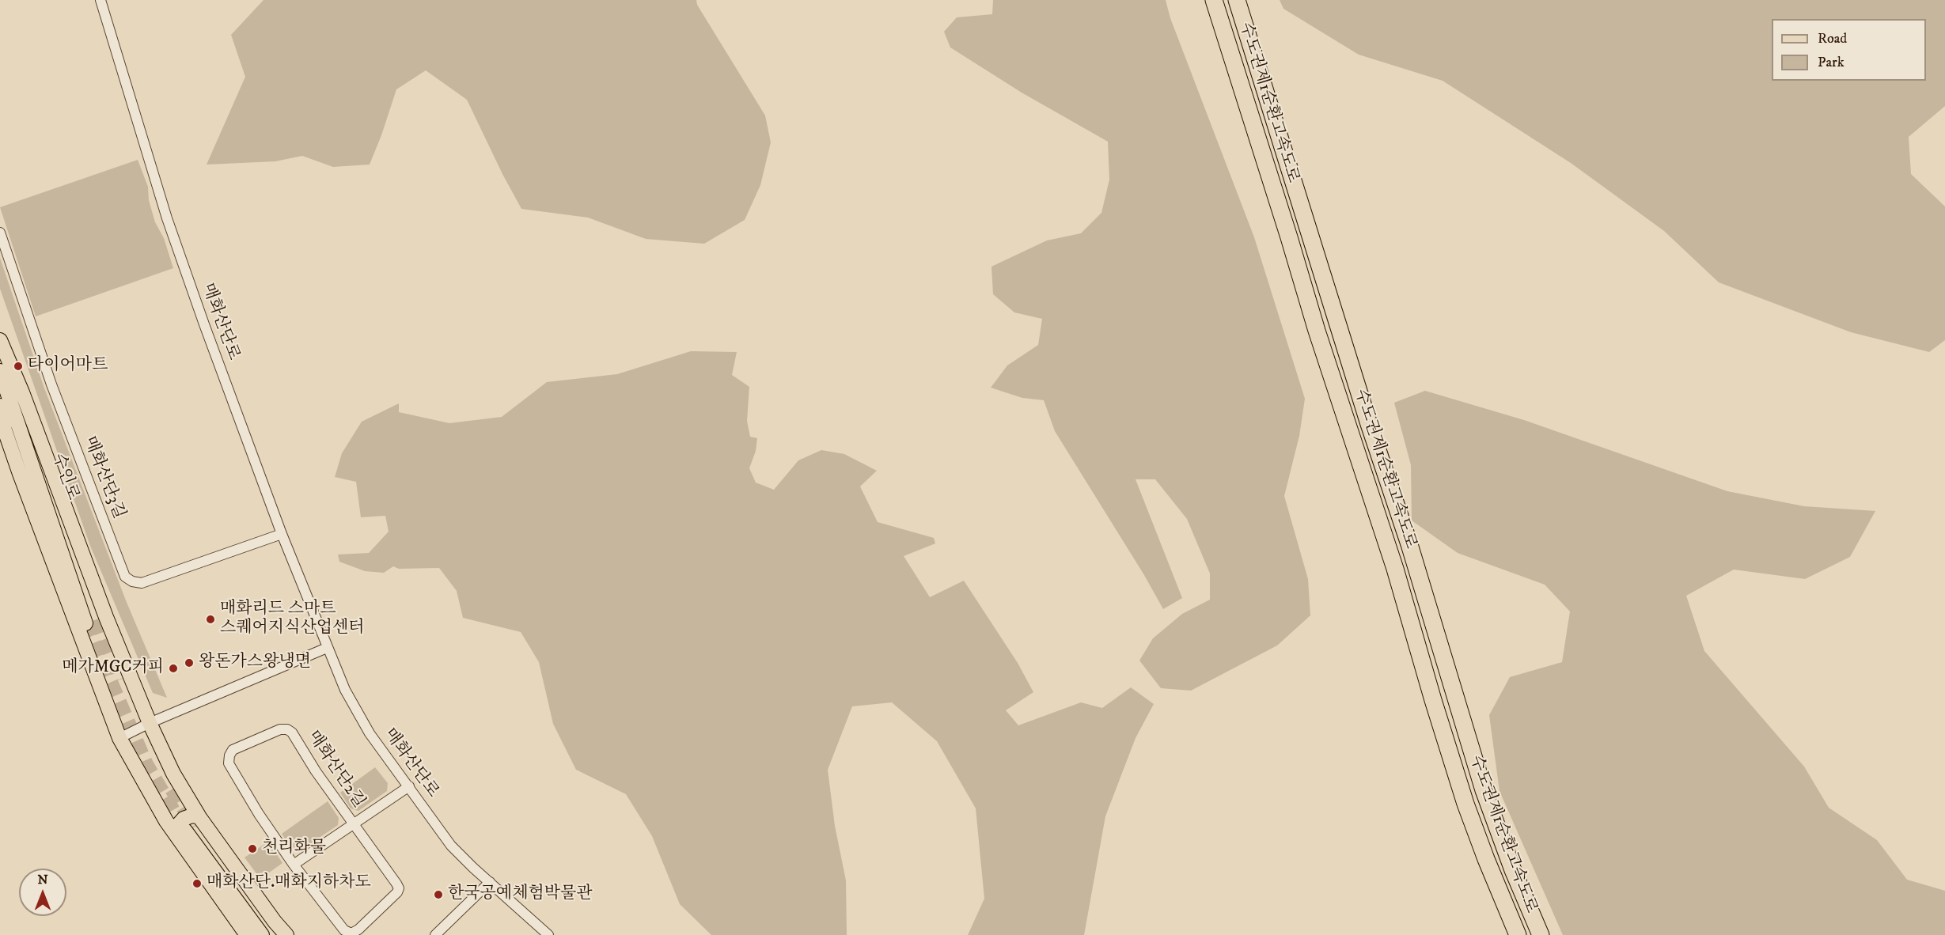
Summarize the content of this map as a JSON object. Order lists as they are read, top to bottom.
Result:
{
  "streets": {
    "highway": ["수도권제1순환고속도로"],
    "main road": ["수인로"],
    "street": ["매화산단로", "매화산단3길", "매화산단2길"]
  },
  "crossings": [
    ["매화산단로", "매화산단3길"],
    ["매화산단로", "매화산단2길"]
  ],
  "places": [
    "타이어마트",
    "매화리드 스마트 스퀘어지식산업센터",
    "왕돈가스왕냉면",
    "메가MGC커피",
    "천리화물",
    "매화산단.매화지하차도",
    "한국공예체험박물관"
  ],
  "legend": ["Road", "Park"],
  "north": "top"
}
